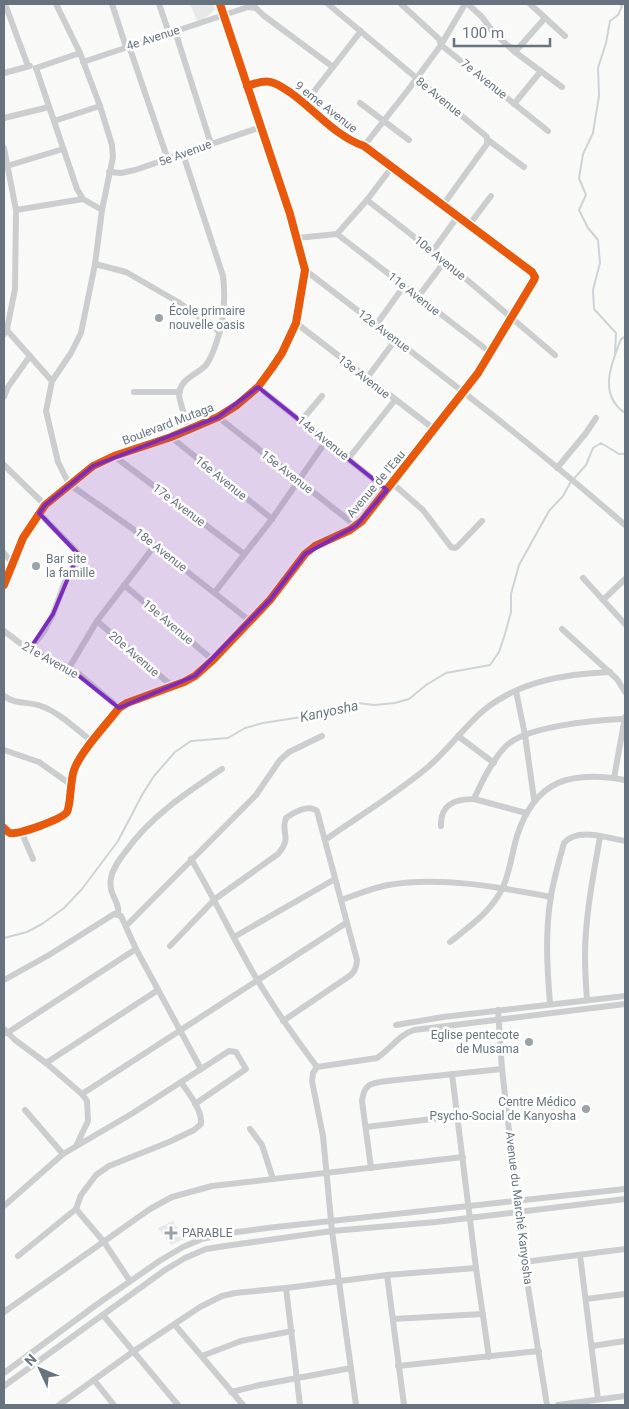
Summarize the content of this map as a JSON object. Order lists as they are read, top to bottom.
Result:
{
  "streets": {
    "street": [
      "4e Avenue",
      "7e Avenue",
      "8e Avenue",
      "9 eme Avenue",
      "5e Avenue",
      "10e Avenue",
      "11e Avenue",
      "12e Avenue",
      "13e Avenue",
      "Boulevard Mutaga",
      "14e Avenue",
      "15e Avenue",
      "16e Avenue",
      "Avenue de l'Eau",
      "17e Avenue",
      "18e Avenue",
      "19e Avenue",
      "20e Avenue",
      "21e Avenue",
      "Avenue du Marché Kanyosha"
    ]
  },
  "crossings": [
    ["4e Avenue", "Boulevard Mutaga"],
    ["9 eme Avenue", "Boulevard Mutaga"],
    ["9 eme Avenue", "Avenue de l'Eau"],
    ["5e Avenue", "Boulevard Mutaga"],
    ["10e Avenue", "Avenue de l'Eau"],
    ["11e Avenue", "Avenue de l'Eau"],
    ["12e Avenue", "Boulevard Mutaga"],
    ["12e Avenue", "Avenue de l'Eau"],
    ["13e Avenue", "Boulevard Mutaga"],
    ["13e Avenue", "Avenue de l'Eau"],
    ["Boulevard Mutaga", "14e Avenue"],
    ["Boulevard Mutaga", "15e Avenue"],
    ["Boulevard Mutaga", "16e Avenue"],
    ["Boulevard Mutaga", "17e Avenue"],
    ["Boulevard Mutaga", "18e Avenue"],
    ["14e Avenue", "Avenue de l'Eau"],
    ["15e Avenue", "Avenue de l'Eau"],
    ["Avenue de l'Eau", "18e Avenue"],
    ["Avenue de l'Eau", "19e Avenue"],
    ["Avenue de l'Eau", "20e Avenue"],
    ["Avenue de l'Eau", "21e Avenue"]
  ],
  "water": ["Kanyosha"],
  "places": {
    "other": [
      "École primaire nouvelle oasis",
      "Bar site la famille",
      "Eglise pentecote de Musama",
      "Centre Médico Psycho-Social de Kanyosha"
    ],
    "health": ["PARABLE"]
  },
  "scale_bar": "100 m",
  "north": "top left"
}
